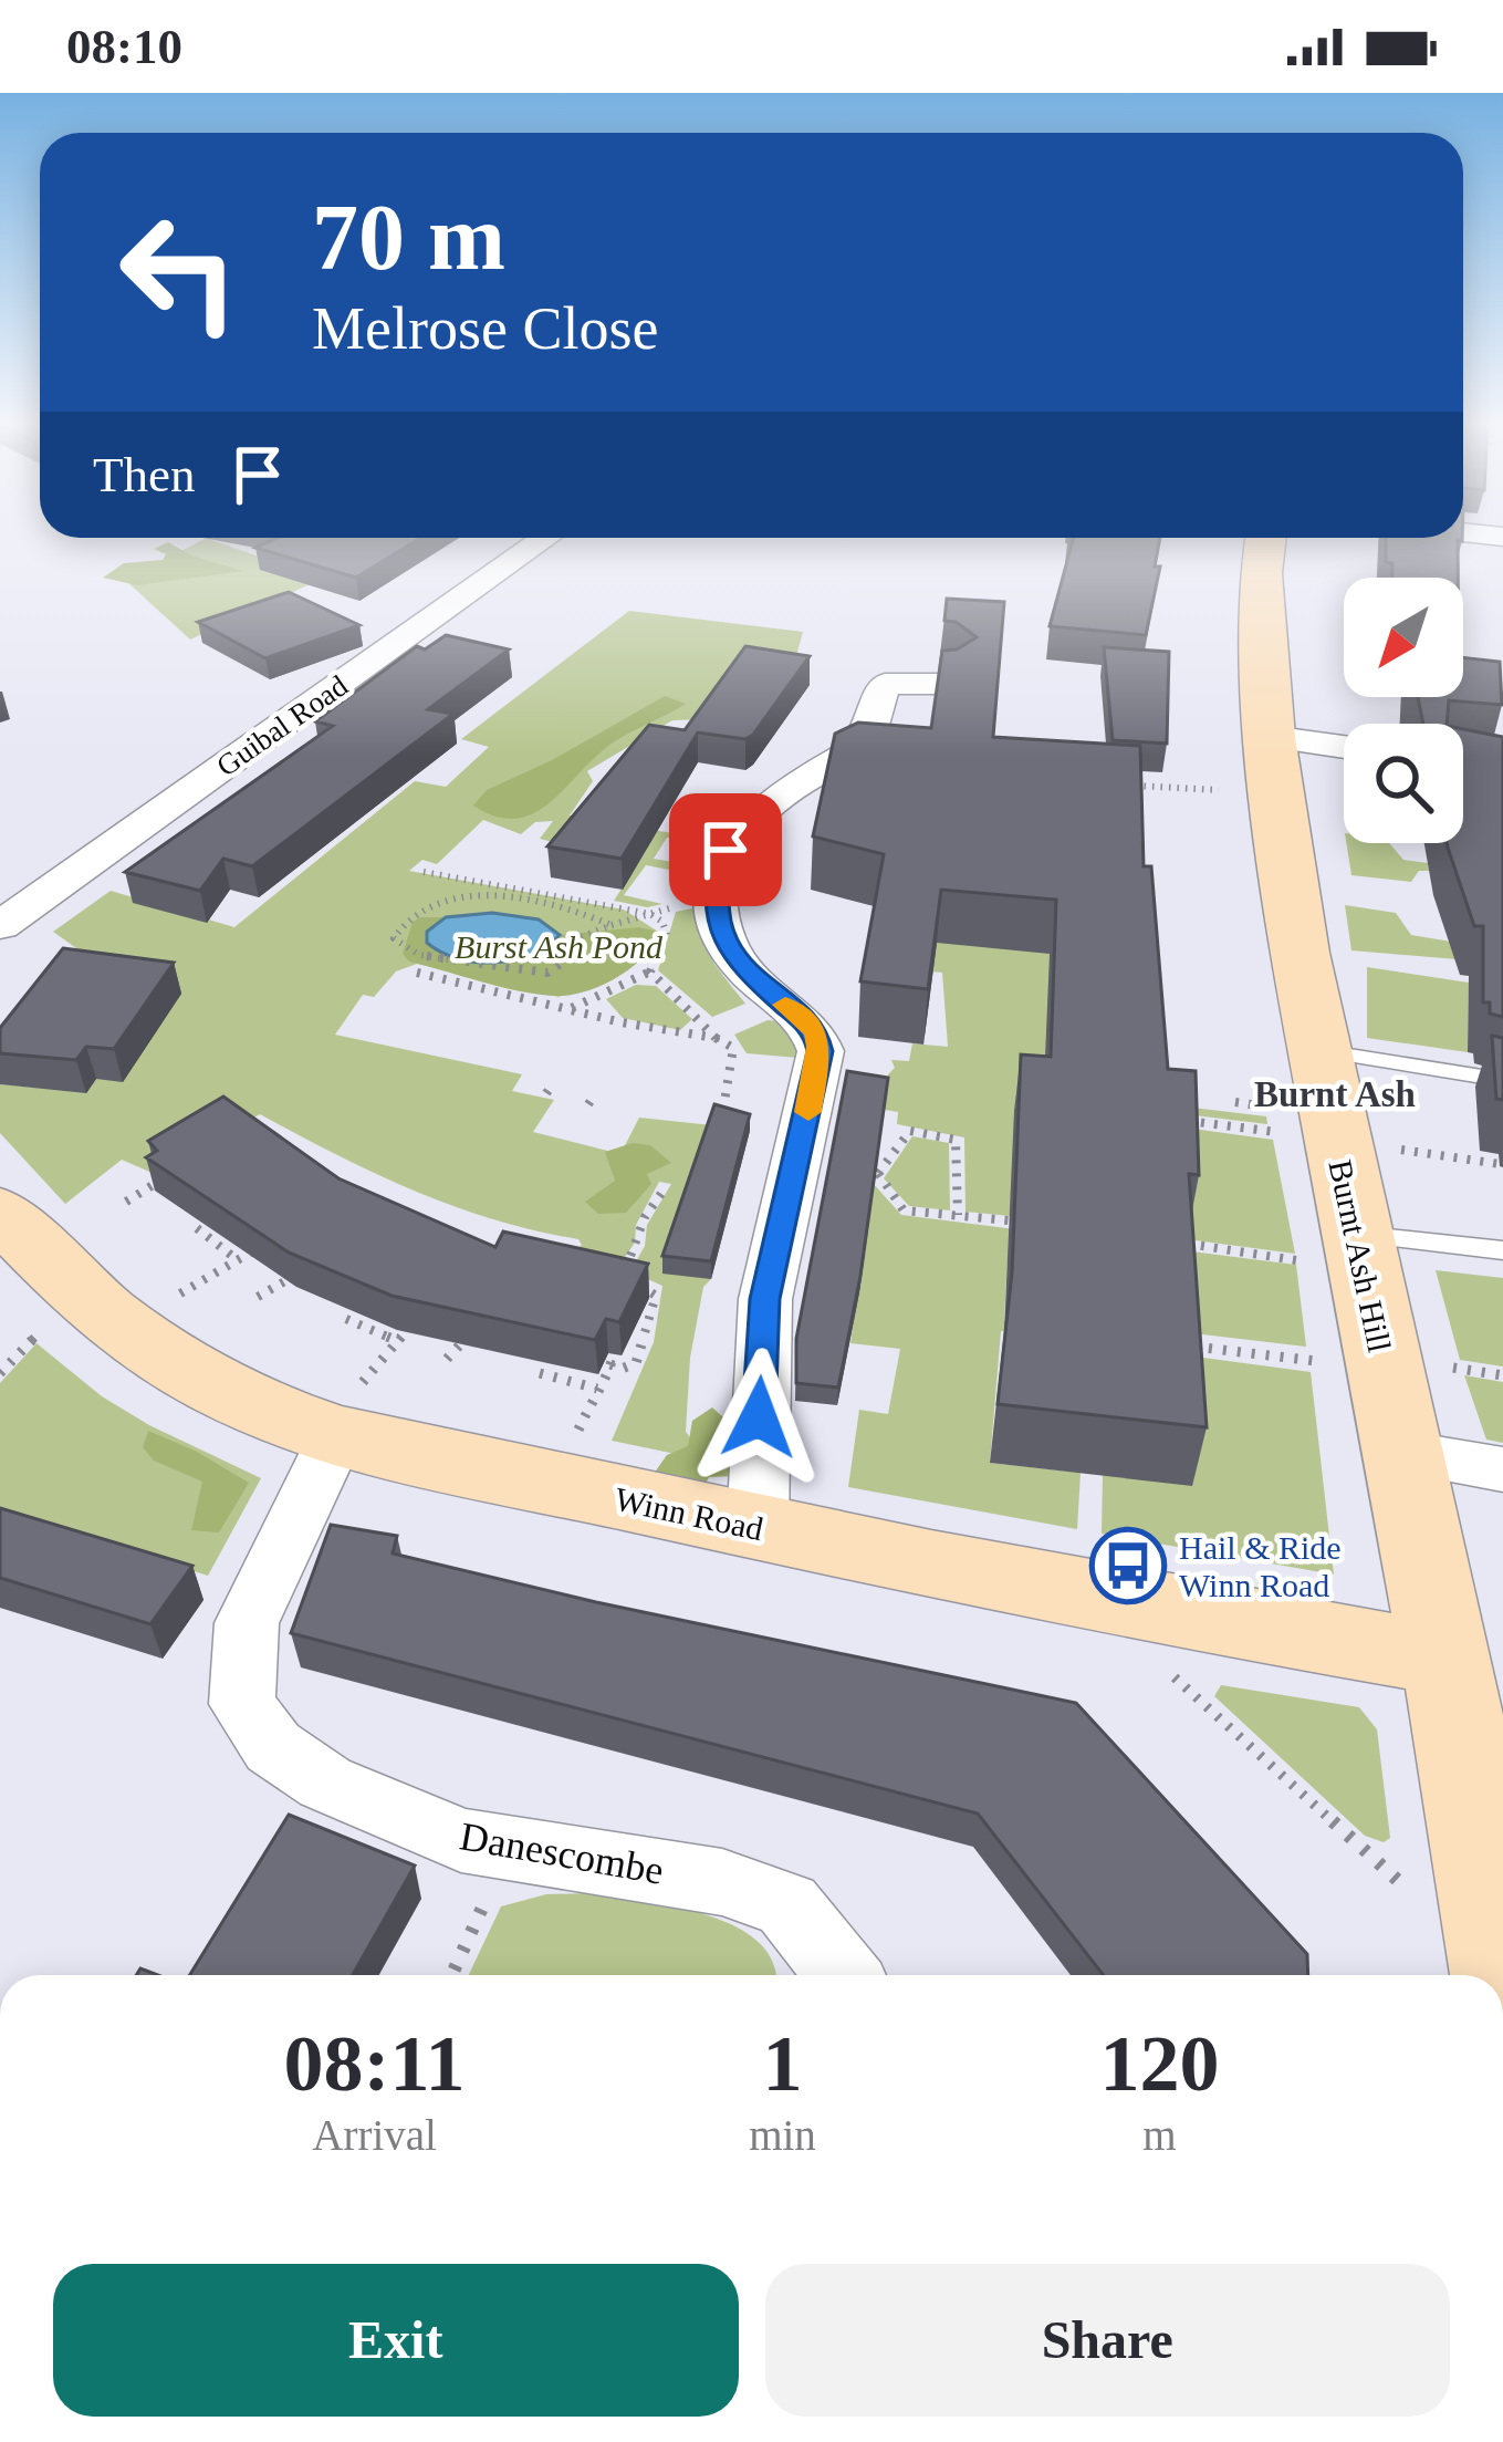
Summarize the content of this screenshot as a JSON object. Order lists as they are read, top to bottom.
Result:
{
  "streets": {
    "street": [
      "Guibal Road",
      "Burnt Ash Hill",
      "Winn Road",
      "Danescombe"
    ]
  },
  "crossings": [
    ["Burnt Ash Hill", "Winn Road"],
    ["Winn Road", "Danescombe"]
  ],
  "districts": ["Burnt Ash"],
  "parks": ["Burst Ash Pond"],
  "places": {
    "bus stop": ["Hail & Ride Winn Road"]
  },
  "north": "bottom left",
  "page": {
    "status": "08:10",
    "turn": ["70 m", "Melrose Close"],
    "then": "Then",
    "eta": [
      "08:11",
      "Arrival",
      "1",
      "min",
      "120",
      "m"
    ],
    "buttons": ["Exit", "Share"]
  }
}
